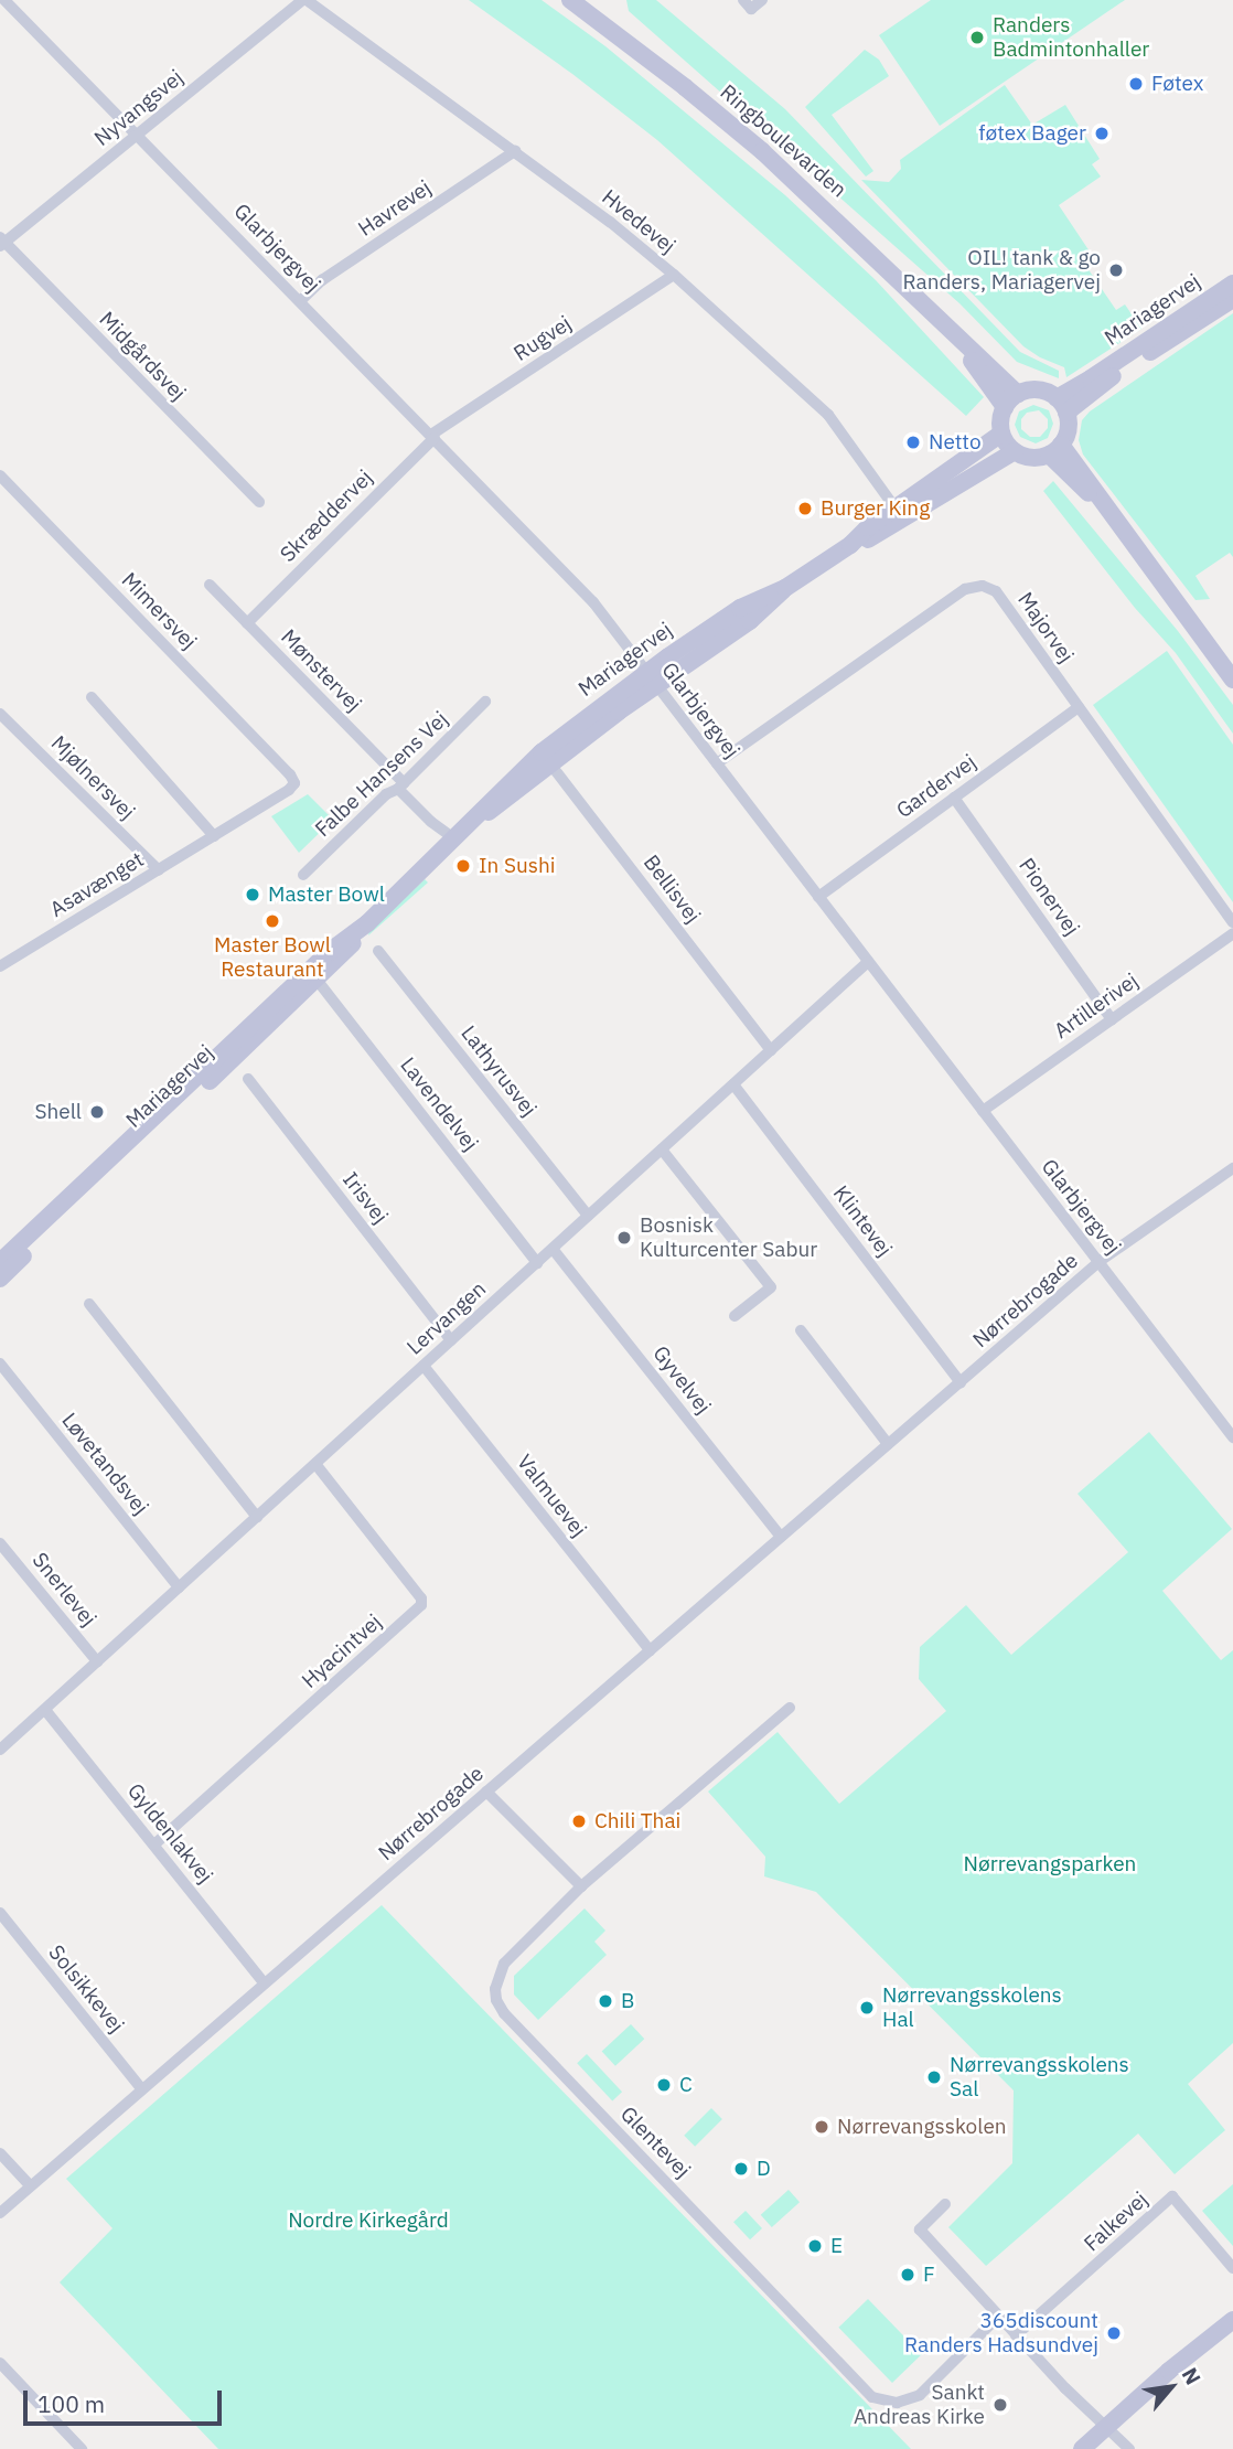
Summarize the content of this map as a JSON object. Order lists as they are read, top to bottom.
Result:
{
  "streets": {
    "street": [
      "Nyvangsvej",
      "Ringboulevarden",
      "Havrevej",
      "Hvedevej",
      "Glarbjergvej",
      "Mariagervej",
      "Rugvej",
      "Midgårdsvej",
      "Skræddervej",
      "Mimersvej",
      "Majorvej",
      "Mønstervej",
      "Falbe Hansens Vej",
      "Mjølnersvej",
      "Gardervej",
      "Asavænget",
      "Bellisvej",
      "Pionervej",
      "Artillerivej",
      "Lathyrusvej",
      "Lavendelvej",
      "Irisvej",
      "Klintevej",
      "Nørrebrogade",
      "Lervangen",
      "Gyvelvej",
      "Løvetandsvej",
      "Valmuevej",
      "Snerlevej",
      "Hyacintvej",
      "Gyldenlakvej",
      "Solsikkevej",
      "Glentevej",
      "Falkevej"
    ]
  },
  "crossings": [
    ["Nyvangsvej", "Hvedevej"],
    ["Nyvangsvej", "Glarbjergvej"],
    ["Nyvangsvej", "Midgårdsvej"],
    ["Ringboulevarden", "Mariagervej"],
    ["Havrevej", "Hvedevej"],
    ["Havrevej", "Glarbjergvej"],
    ["Hvedevej", "Mariagervej"],
    ["Hvedevej", "Rugvej"],
    ["Glarbjergvej", "Mariagervej"],
    ["Glarbjergvej", "Rugvej"],
    ["Glarbjergvej", "Skræddervej"],
    ["Glarbjergvej", "Majorvej"],
    ["Glarbjergvej", "Gardervej"],
    ["Glarbjergvej", "Artillerivej"],
    ["Glarbjergvej", "Nørrebrogade"],
    ["Glarbjergvej", "Lervangen"],
    ["Mariagervej", "Bellisvej"],
    ["Mariagervej", "Lavendelvej"],
    ["Rugvej", "Skræddervej"],
    ["Skræddervej", "Mønstervej"],
    ["Mimersvej", "Asavænget"],
    ["Majorvej", "Gardervej"],
    ["Mønstervej", "Falbe Hansens Vej"],
    ["Mjølnersvej", "Asavænget"],
    ["Gardervej", "Pionervej"],
    ["Bellisvej", "Lervangen"],
    ["Pionervej", "Artillerivej"],
    ["Lathyrusvej", "Lervangen"],
    ["Lavendelvej", "Lervangen"],
    ["Irisvej", "Lervangen"],
    ["Klintevej", "Nørrebrogade"],
    ["Klintevej", "Lervangen"],
    ["Nørrebrogade", "Gyvelvej"],
    ["Nørrebrogade", "Valmuevej"],
    ["Nørrebrogade", "Gyldenlakvej"],
    ["Nørrebrogade", "Solsikkevej"],
    ["Lervangen", "Gyvelvej"],
    ["Lervangen", "Løvetandsvej"],
    ["Lervangen", "Valmuevej"],
    ["Lervangen", "Snerlevej"],
    ["Lervangen", "Hyacintvej"],
    ["Lervangen", "Gyldenlakvej"],
    ["Hyacintvej", "Gyldenlakvej"]
  ],
  "parks": ["Nørrevangsparken", "Nordre Kirkegård"],
  "places": [
    "Randers Badmintonhaller",
    "Føtex",
    "føtex Bager",
    "OIL! tank & go Randers, Mariagervej",
    "Netto",
    "Burger King",
    "In Sushi",
    "Master Bowl",
    "Master Bowl Restaurant",
    "Shell",
    "Bosnisk Kulturcenter Sabur",
    "Chili Thai",
    "B",
    "Nørrevangsskolens Hal",
    "Nørrevangsskolens Sal",
    "C",
    "Nørrevangsskolen",
    "D",
    "E",
    "F",
    "365discount Randers Hadsundvej",
    "Sankt Andreas Kirke"
  ],
  "scale_bar": "100 m",
  "north": "top right"
}
